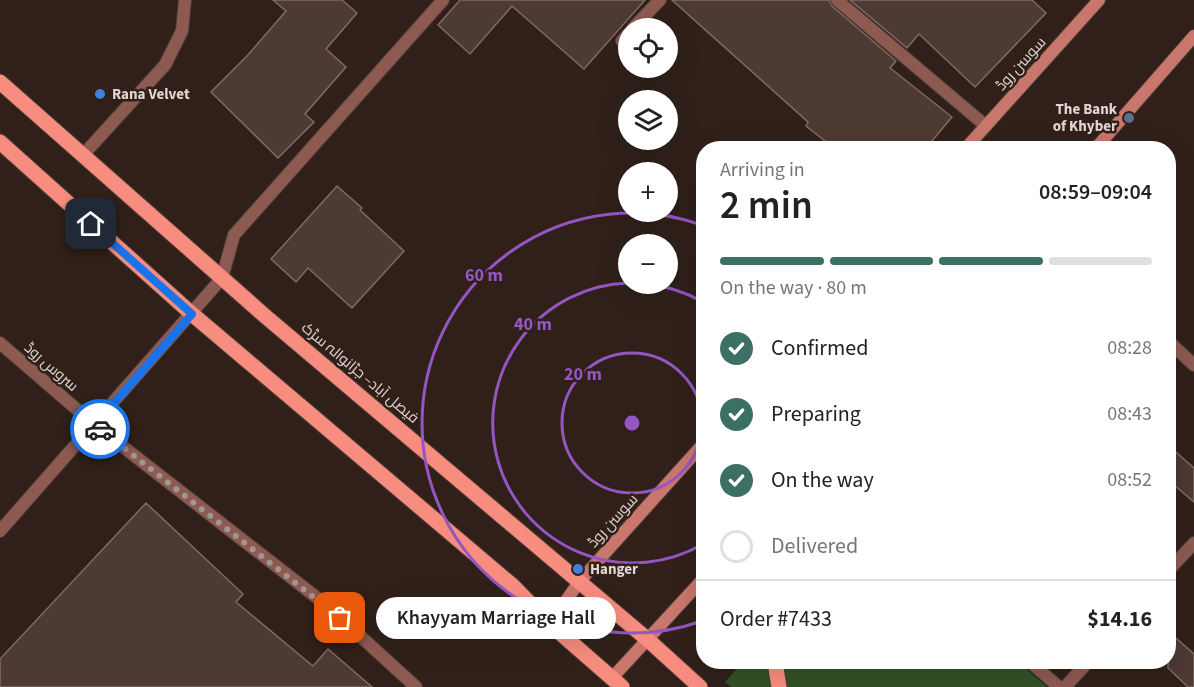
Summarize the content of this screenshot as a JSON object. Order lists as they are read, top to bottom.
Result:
{
  "streets": {
    "main road": ["فیصل آباد– جڑانوالہ سڑک"],
    "street": ["سوسن روڈ", "سروس روڈ"]
  },
  "crossings": [
    ["سوسن روڈ", "فیصل آباد– جڑانوالہ سڑک"]
  ],
  "places": [
    "Rana Velvet",
    "The Bank of Khyber",
    "Hanger",
    "Khayyam Marriage Hall"
  ],
  "page": {
    "map_buttons": ["+", "−"],
    "heading": ["2 min", "Arriving in", "08:59–09:04"],
    "panel": ["Order #7433", "$14.16"],
    "bar": "On the way · 80 m",
    "list": [
      ["Confirmed", "08:28"],
      ["Preparing", "08:43"],
      ["On the way", "08:52"],
      "Delivered"
    ],
    "bubble": "Khayyam Marriage Hall"
  },
  "rings": ["60 m", "40 m", "20 m"]
}
